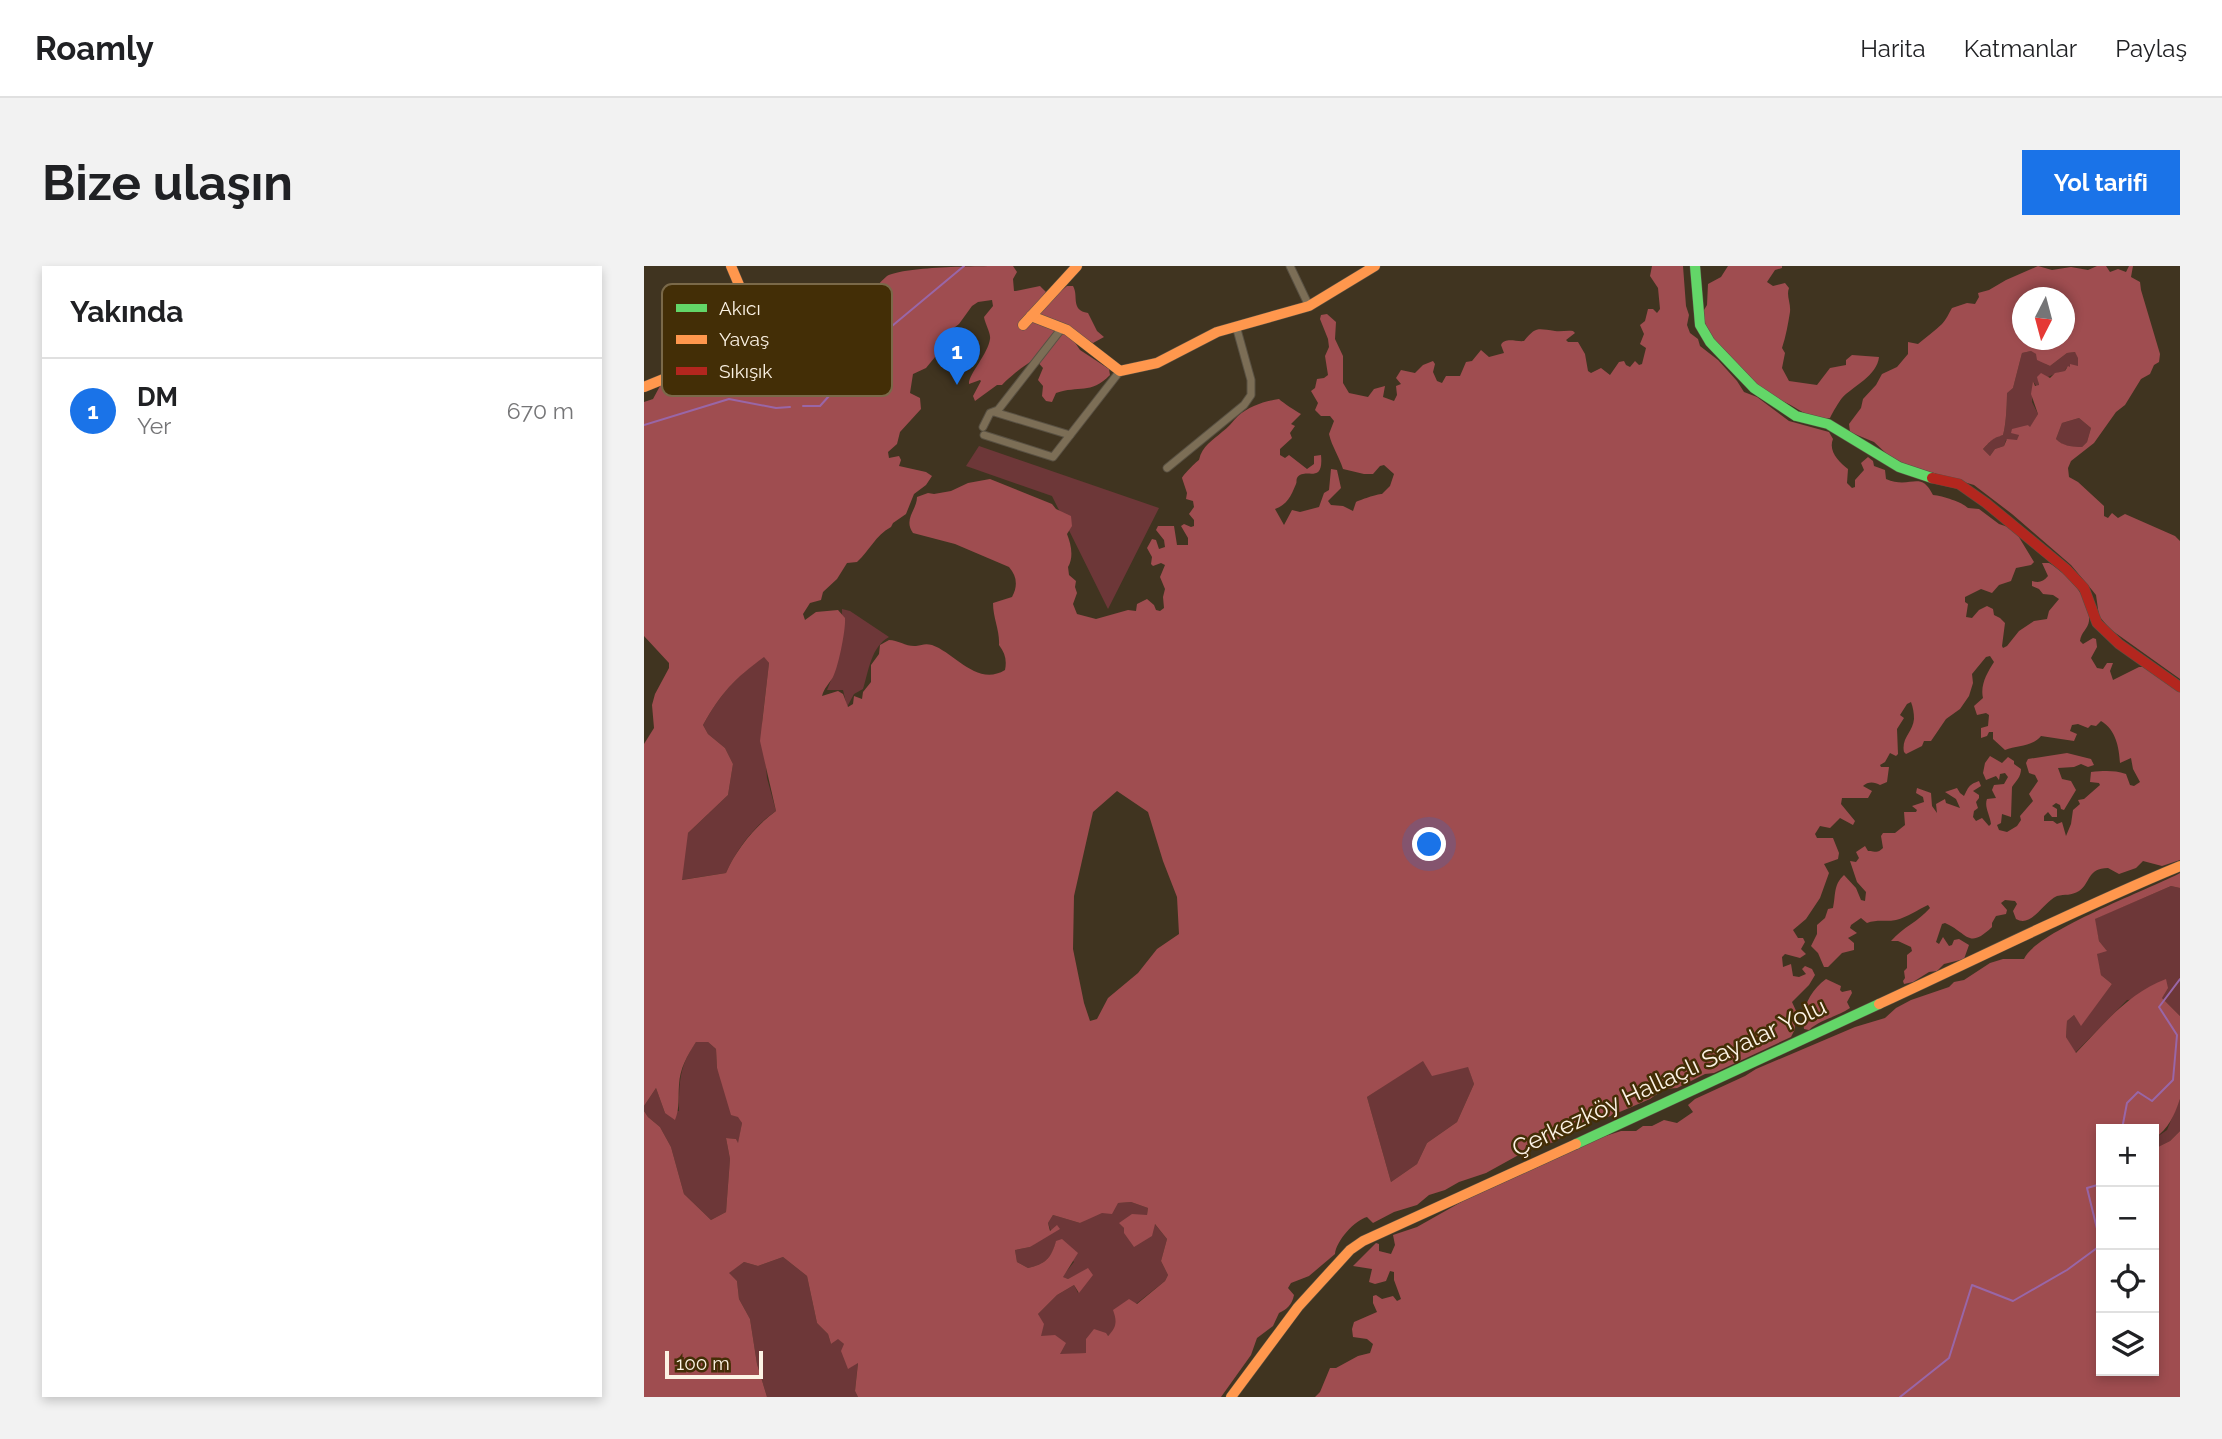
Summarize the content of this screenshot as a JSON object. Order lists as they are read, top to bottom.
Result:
{
  "streets": {
    "street": ["Çerkezköy Hallaçlı Sayalar Yolu"]
  },
  "legend": ["Akıcı", "Yavaş", "Sıkışık"],
  "scale_bar": "100 m",
  "north": "bottom",
  "page": {
    "header": "Roamly",
    "nav": ["Harita", "Katmanlar", "Paylaş"],
    "buttons": "Yol tarifi",
    "title": "Bize ulaşın",
    "heading": "Yakında",
    "pins": "1",
    "list": [
      {
        "mark": "1",
        "name": "DM",
        "note": "Yer",
        "value": "670 m"
      }
    ],
    "map_buttons": ["+", "−"],
    "scale": "100 m"
  }
}
